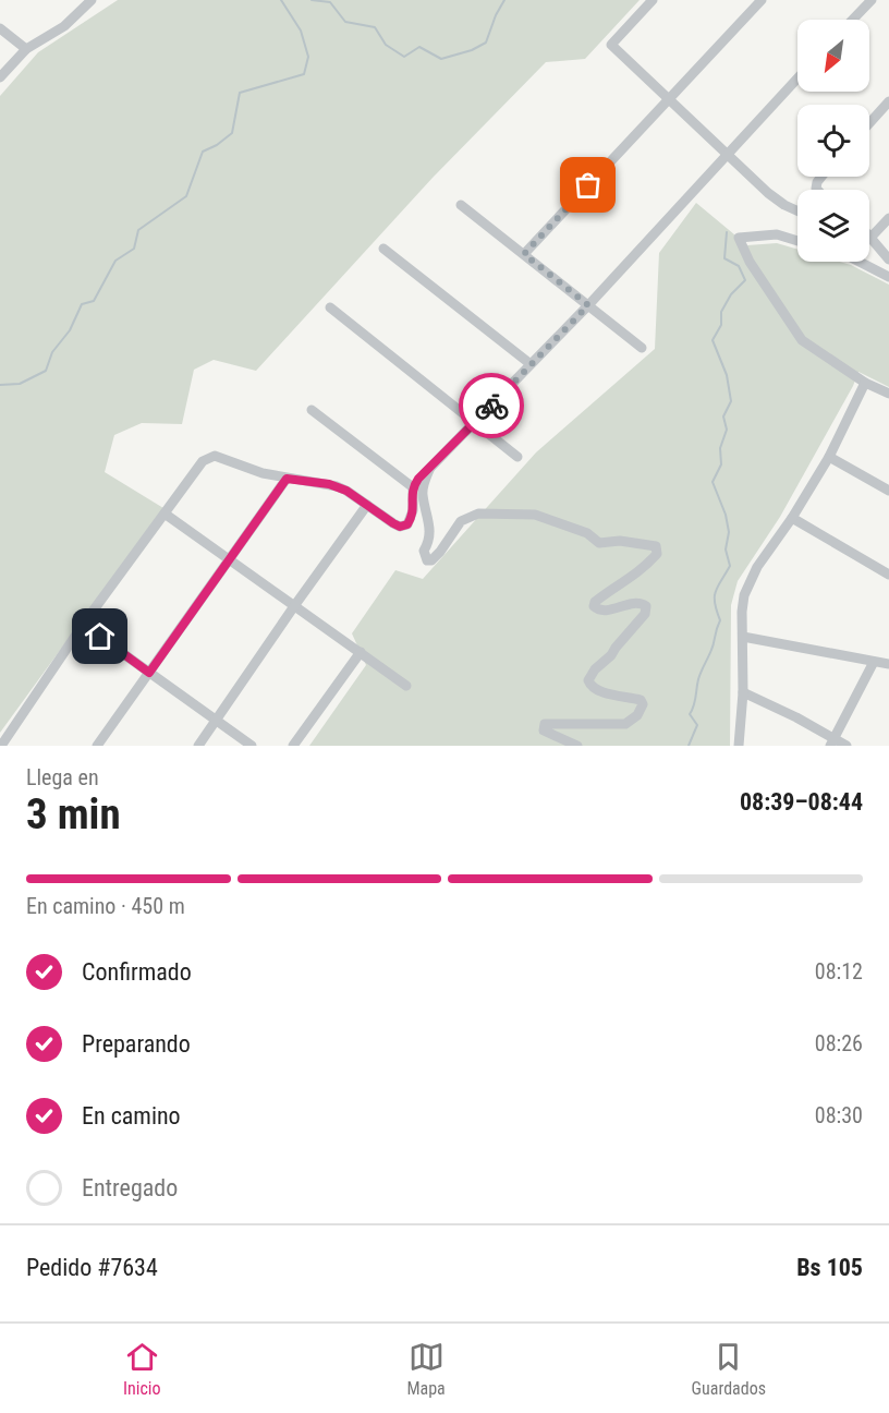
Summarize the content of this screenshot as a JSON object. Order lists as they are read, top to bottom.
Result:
{
  "north": "bottom left",
  "page": {
    "heading": ["3 min", "Llega en", "08:39–08:44"],
    "panel": ["Pedido #7634", "Bs 105"],
    "bar": "En camino · 450 m",
    "list": [
      ["Confirmado", "08:12"],
      ["Preparando", "08:26"],
      ["En camino", "08:30"],
      "Entregado"
    ],
    "tabs": ["Inicio", "Mapa", "Guardados"]
  }
}
